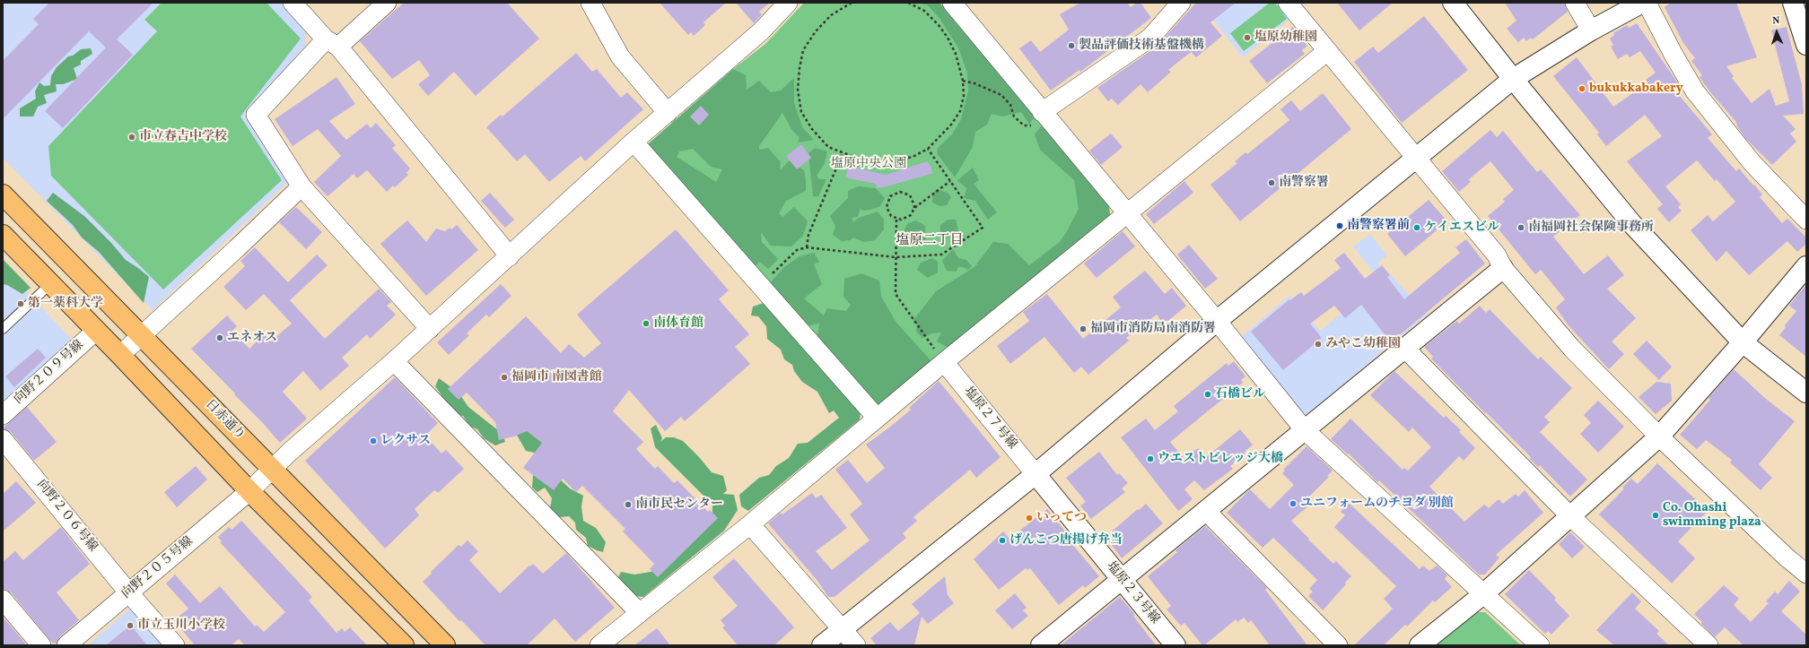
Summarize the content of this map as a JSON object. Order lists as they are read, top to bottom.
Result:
{
  "streets": {
    "highway": ["日赤通り"],
    "street": [
      "向野２０９号線",
      "塩原２７号線",
      "向野２０６号線",
      "向野２０５号線",
      "塩原２３号線"
    ]
  },
  "crossings": [
    ["塩原２７号線", "塩原２３号線"],
    ["日赤通り", "向野２０５号線"],
    ["向野２０６号線", "向野２０５号線"]
  ],
  "districts": ["塩原二丁目"],
  "parks": ["塩原中央公園"],
  "places": [
    "塩原幼稚園",
    "製品評価技術基盤機構",
    "bukukkabakery",
    "市立春吉中学校",
    "南警察署",
    "南警察署前",
    "ケイエスビル",
    "南福岡社会保険事務所",
    "第一薬科大学",
    "南体育館",
    "福岡市消防局南消防署",
    "エネオス",
    "みやこ幼稚園",
    "福岡市 南図書館",
    "石橋ビル",
    "レクサス",
    "ウエストビレッジ大橋",
    "ユニフォームのチヨダ 別館",
    "南市民センター",
    "Co. Ohashi swimming plaza",
    "いってつ",
    "げんこつ唐揚げ弁当",
    "市立玉川小学校"
  ],
  "north": "top"
}
